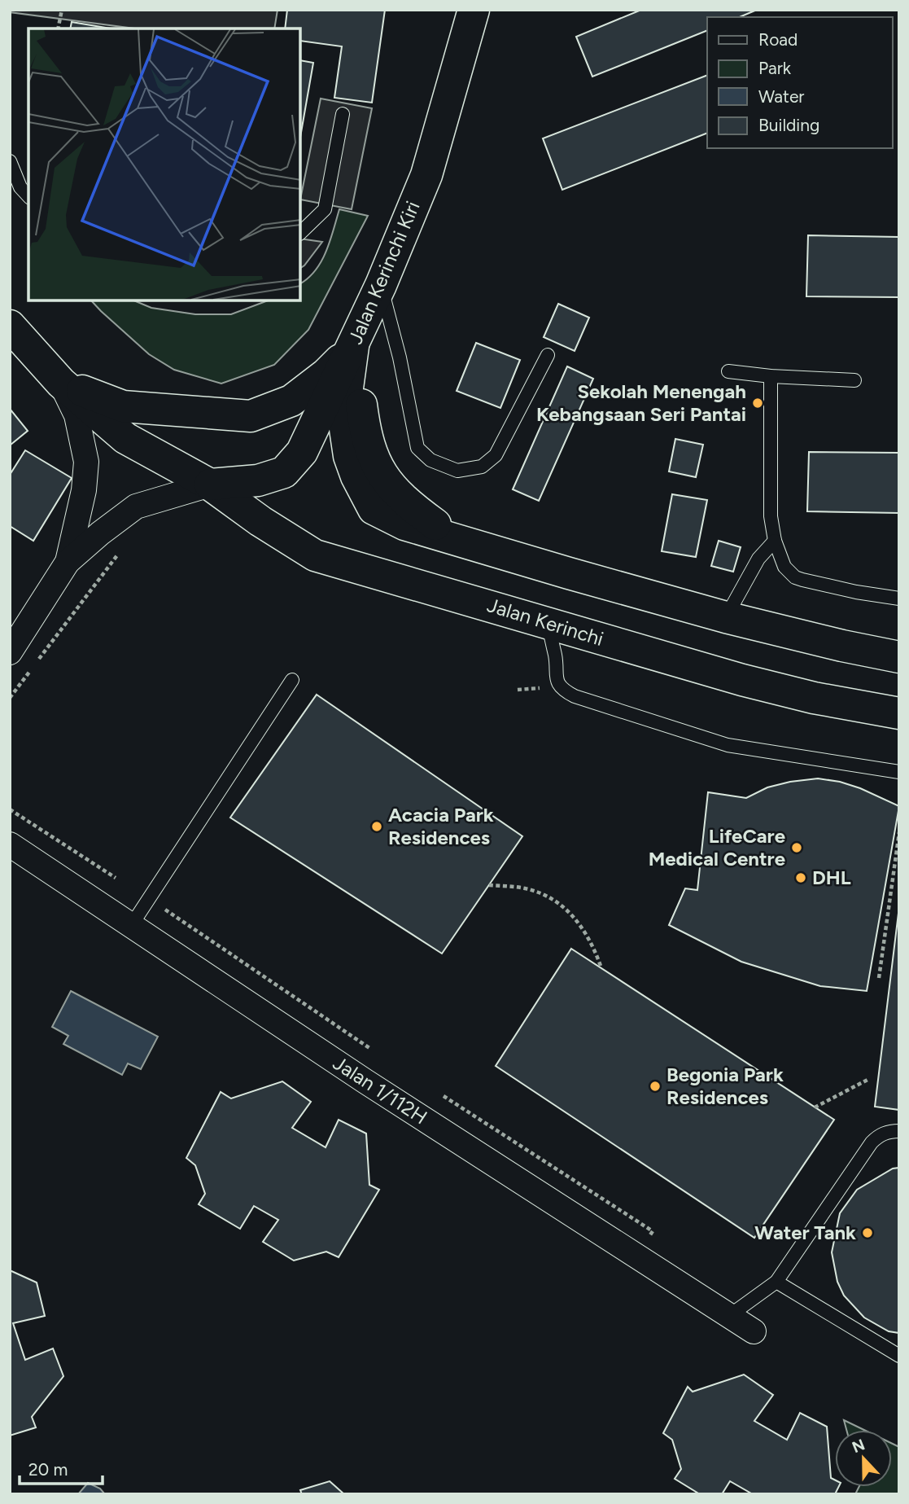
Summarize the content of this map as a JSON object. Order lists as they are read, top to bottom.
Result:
{
  "streets": {
    "main road": ["Jalan Kerinchi Kiri", "Jalan Kerinchi"],
    "street": ["Jalan 1/112H"]
  },
  "crossings": [
    ["Jalan Kerinchi Kiri", "Jalan Kerinchi"]
  ],
  "places": [
    "Sekolah Menengah Kebangsaan Seri Pantai",
    "Acacia Park Residences",
    "LifeCare Medical Centre",
    "DHL",
    "Begonia Park Residences",
    "Water Tank"
  ],
  "legend": [
    "Road",
    "Park",
    "Water",
    "Building"
  ],
  "scale_bar": "20 m",
  "north": "top"
}
